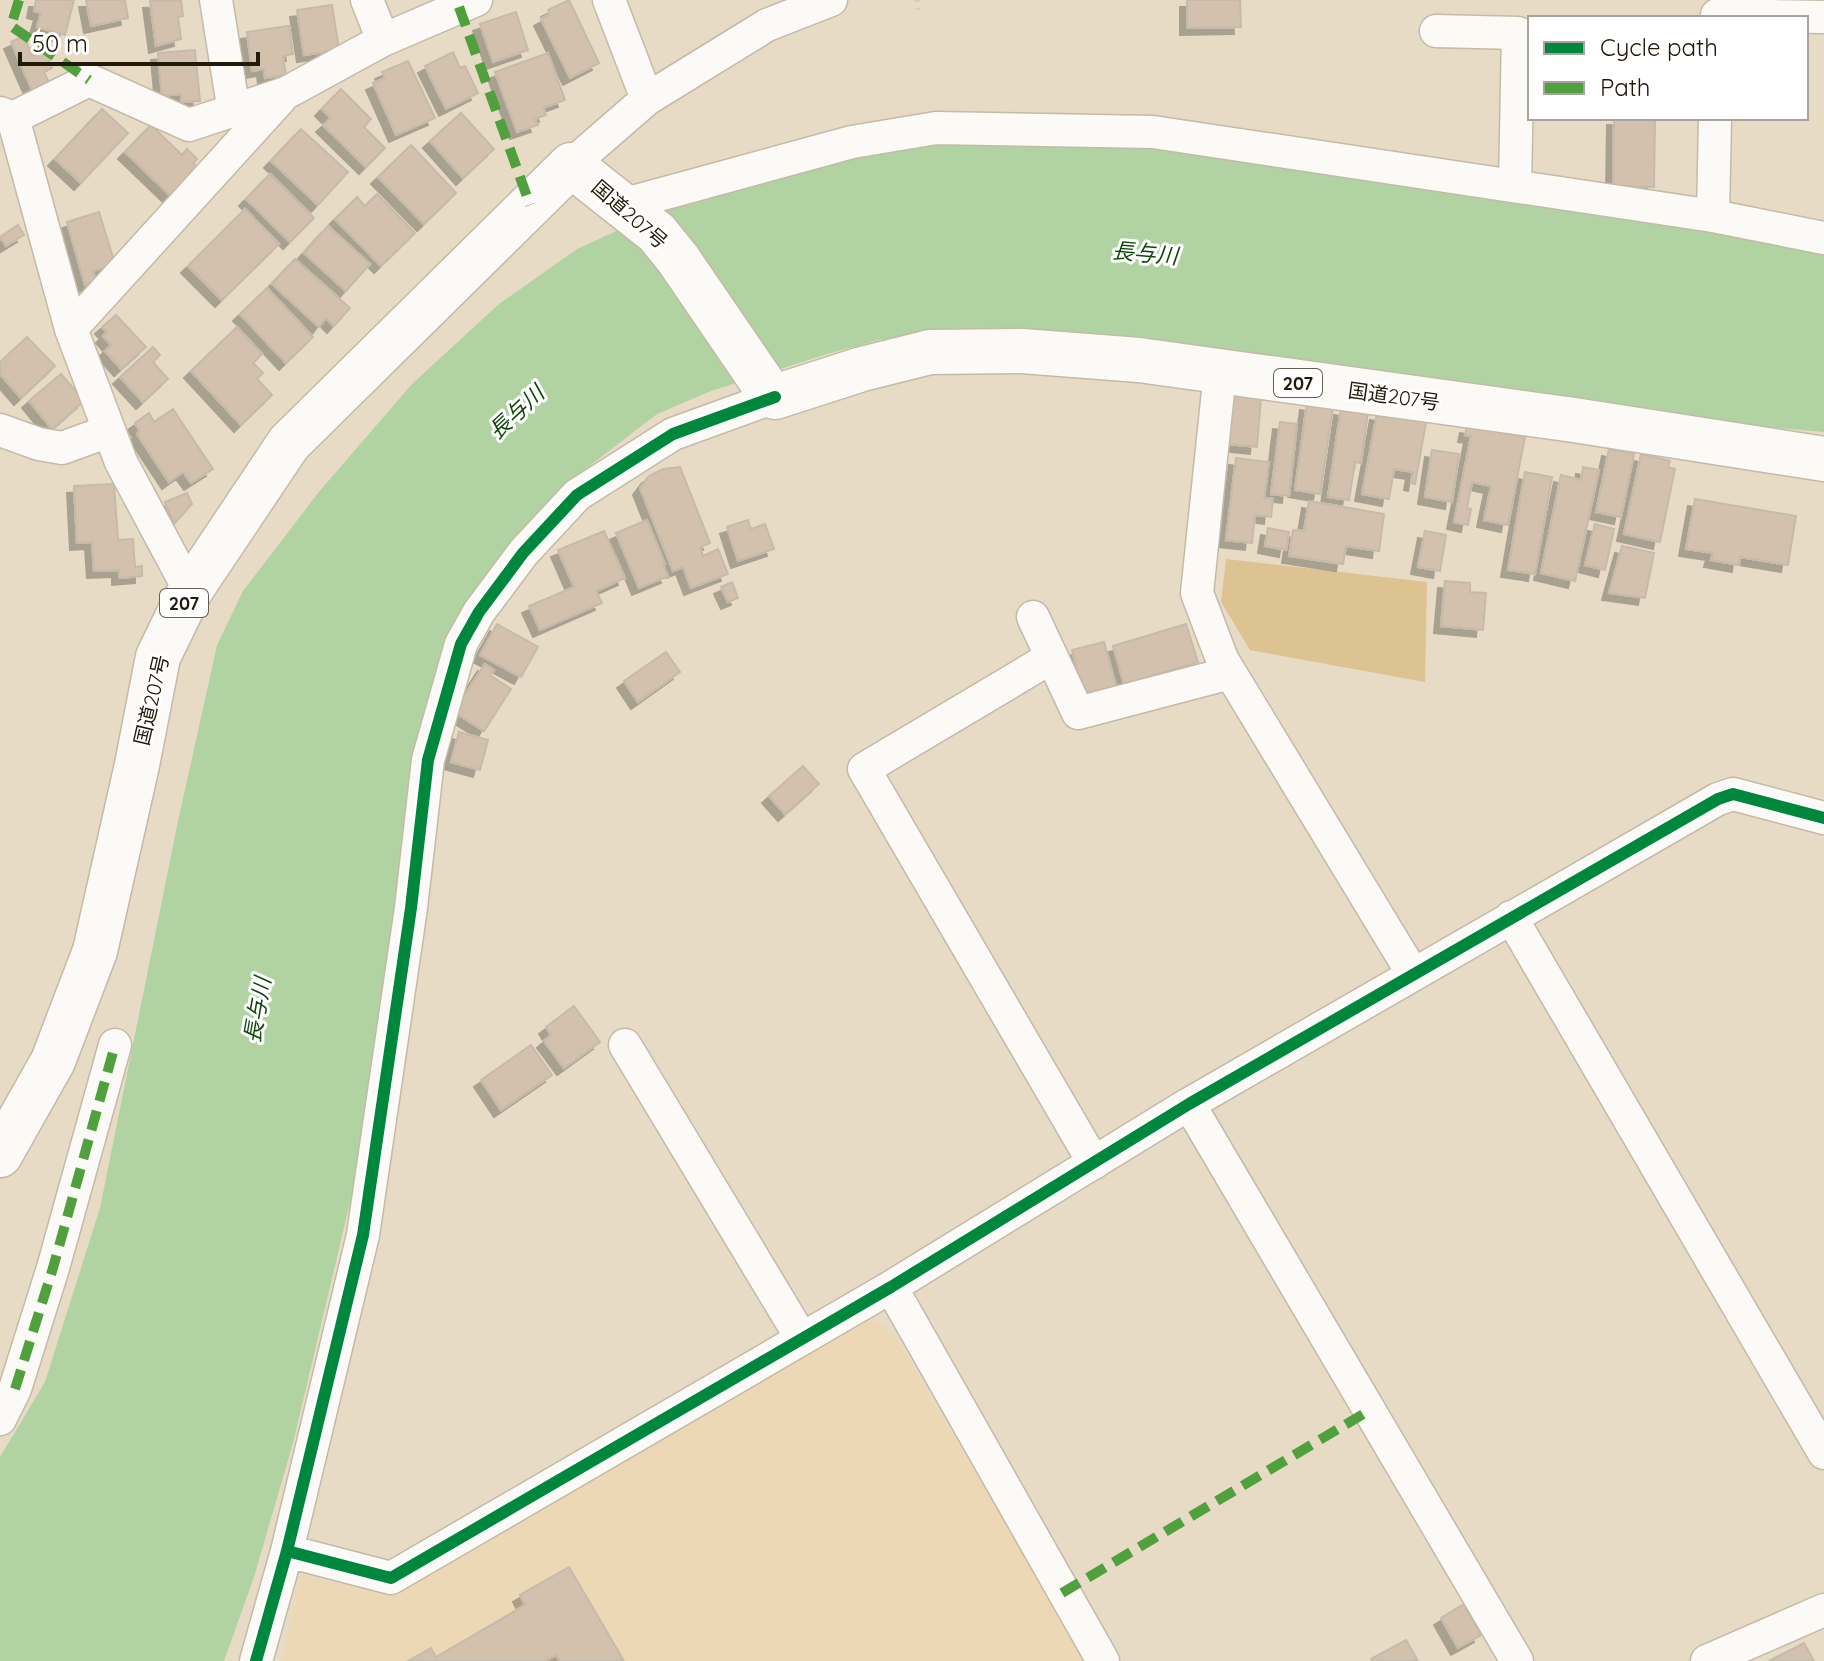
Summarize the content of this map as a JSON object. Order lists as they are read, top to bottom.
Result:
{
  "streets": {
    "highway": ["国道207号", "207"]
  },
  "water": ["長与川"],
  "legend": ["Cycle path", "Path"],
  "scale_bar": "50 m"
}
